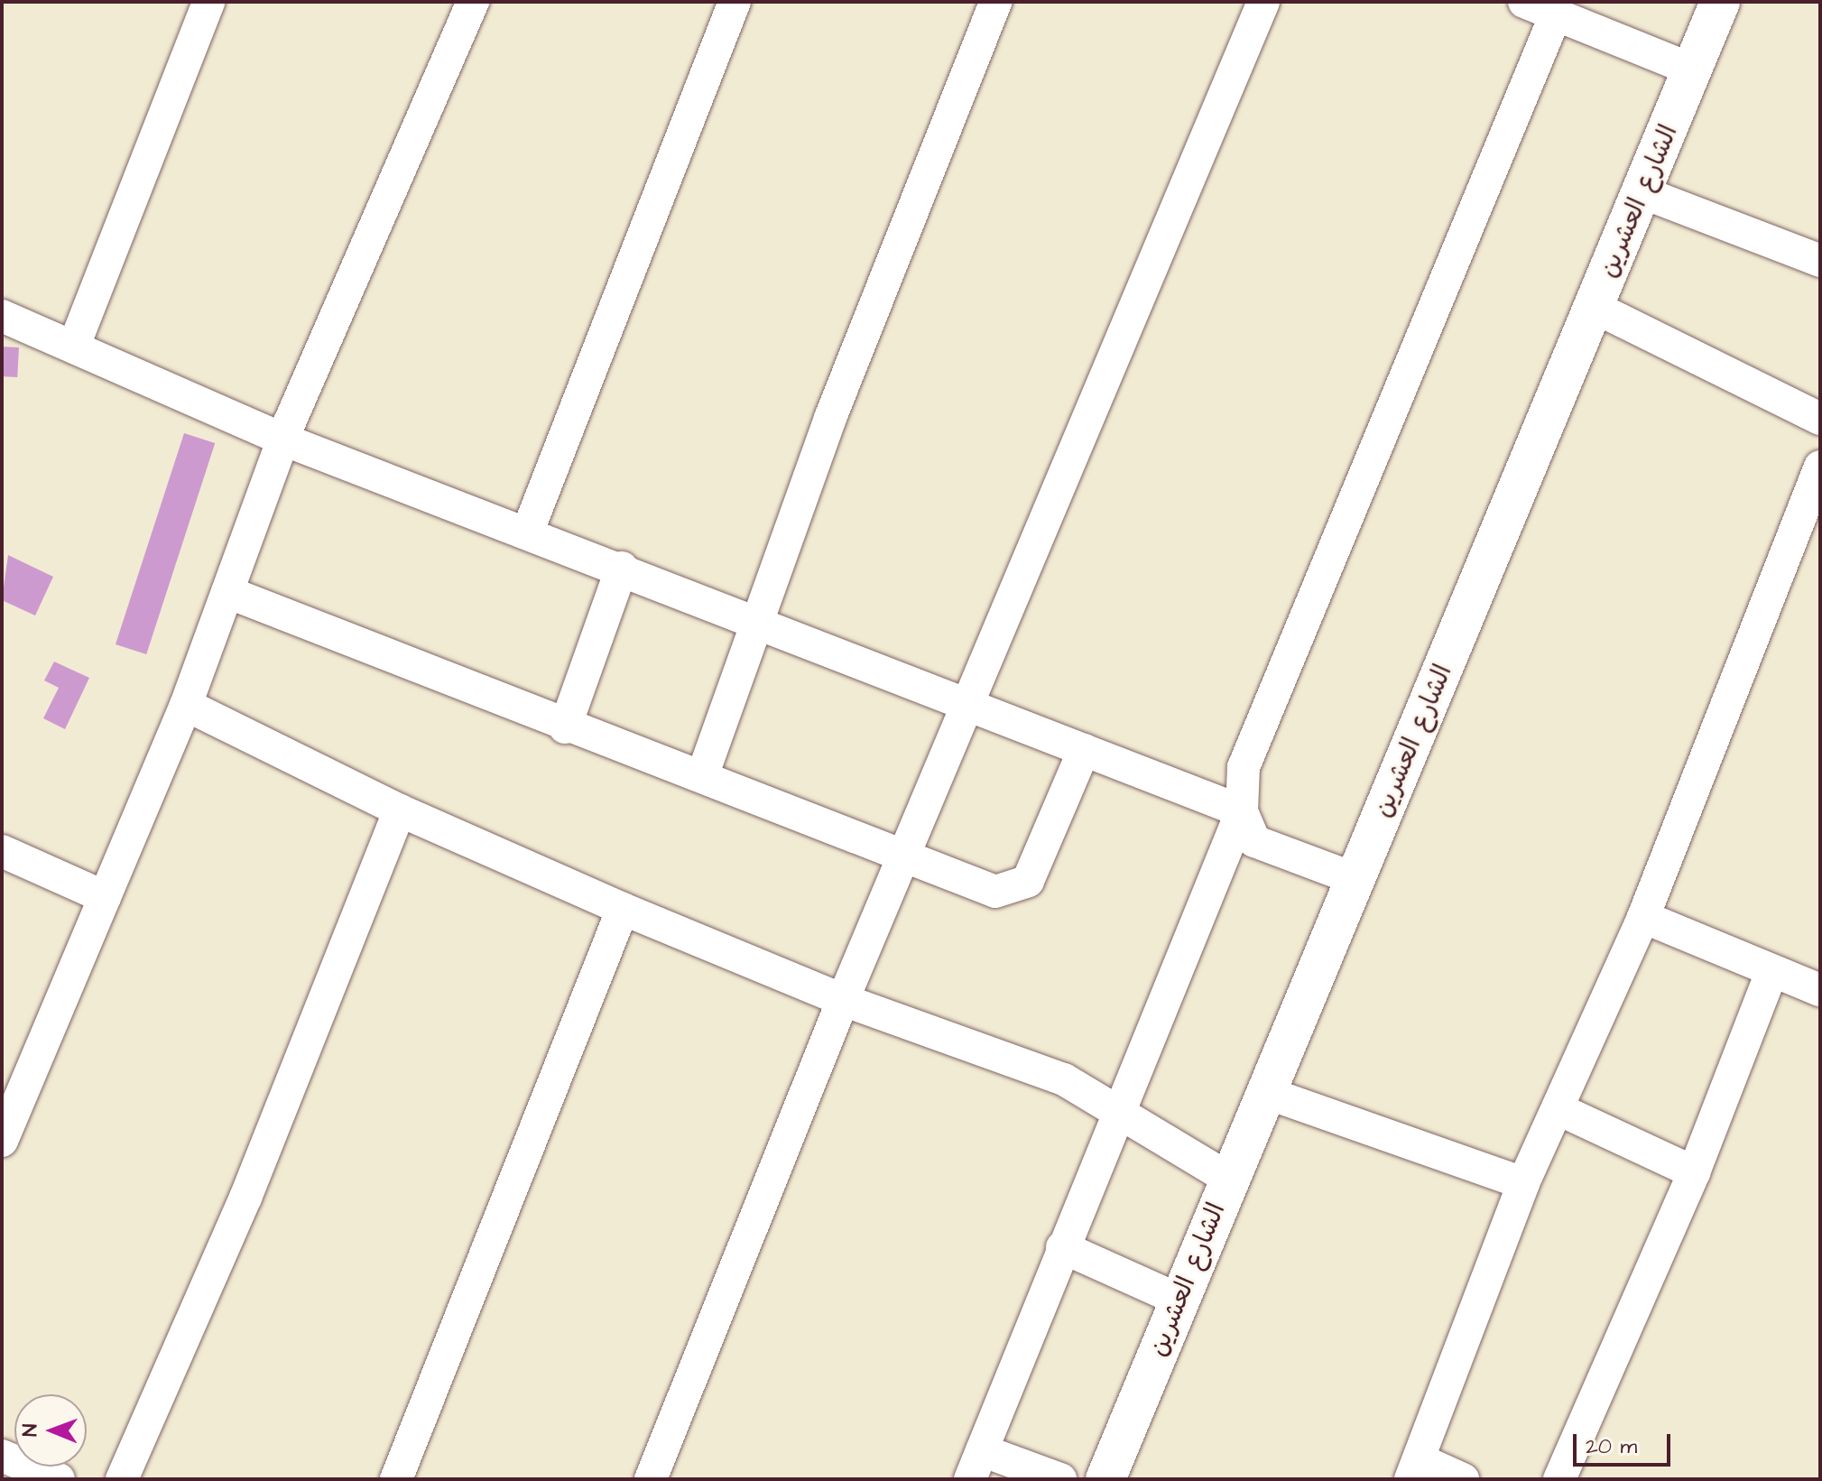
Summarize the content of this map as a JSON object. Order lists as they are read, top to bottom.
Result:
{
  "streets": {
    "street": ["الشارع العشرين"]
  },
  "scale_bar": "20 m",
  "north": "left"
}
